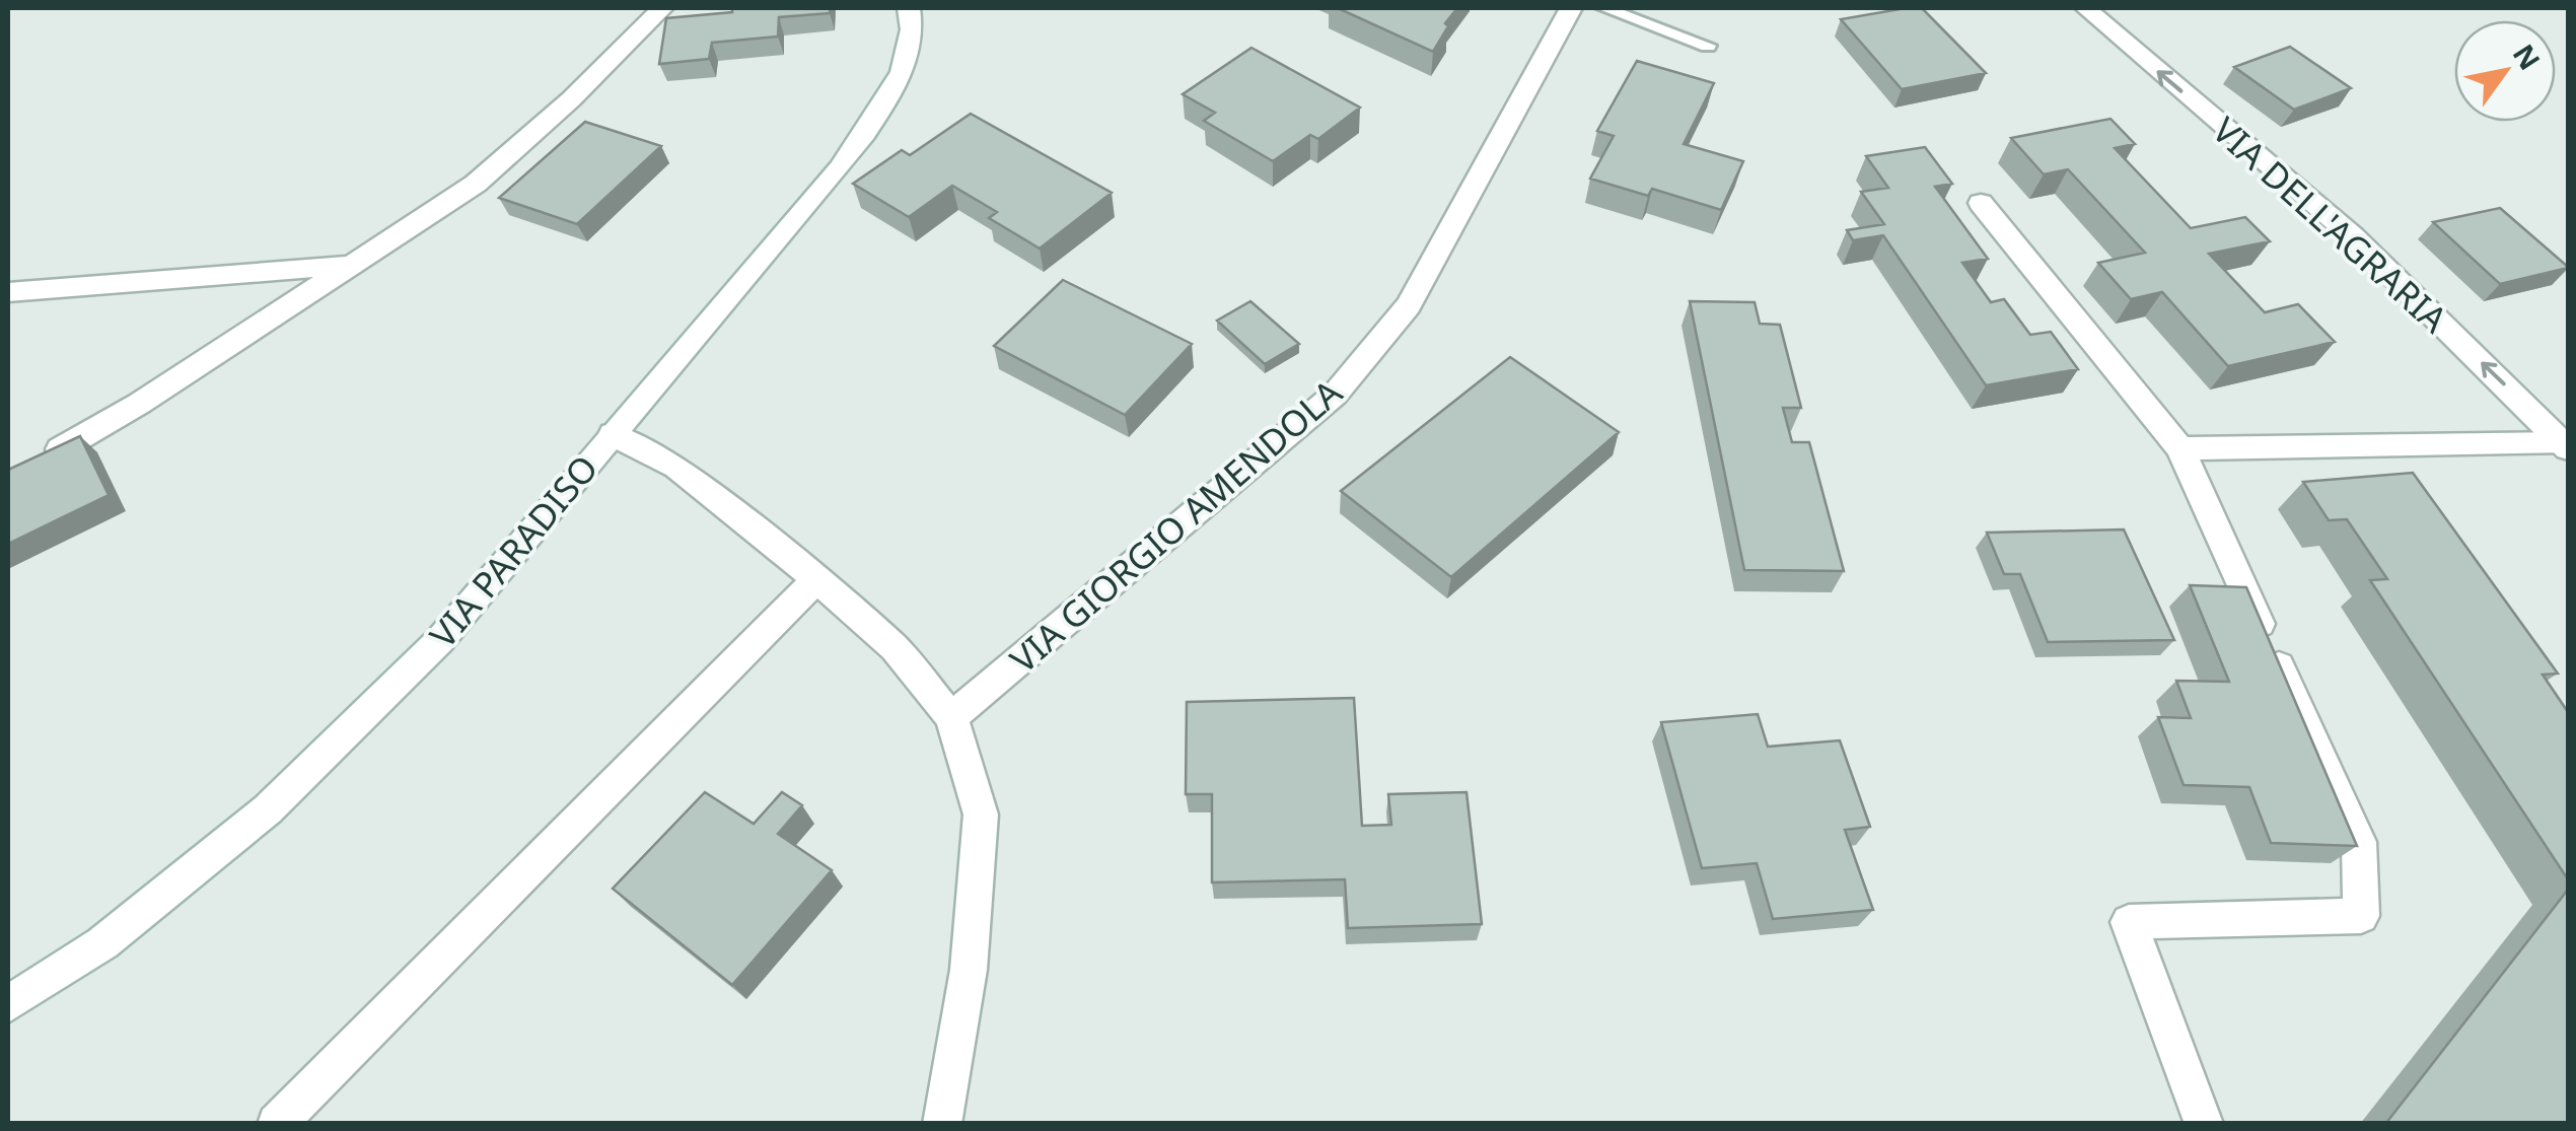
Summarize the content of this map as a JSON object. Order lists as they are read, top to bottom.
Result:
{
  "streets": {
    "street": ["VIA DELL'AGRARIA", "VIA GIORGIO AMENDOLA", "VIA PARADISO"]
  },
  "north": "top right"
}
